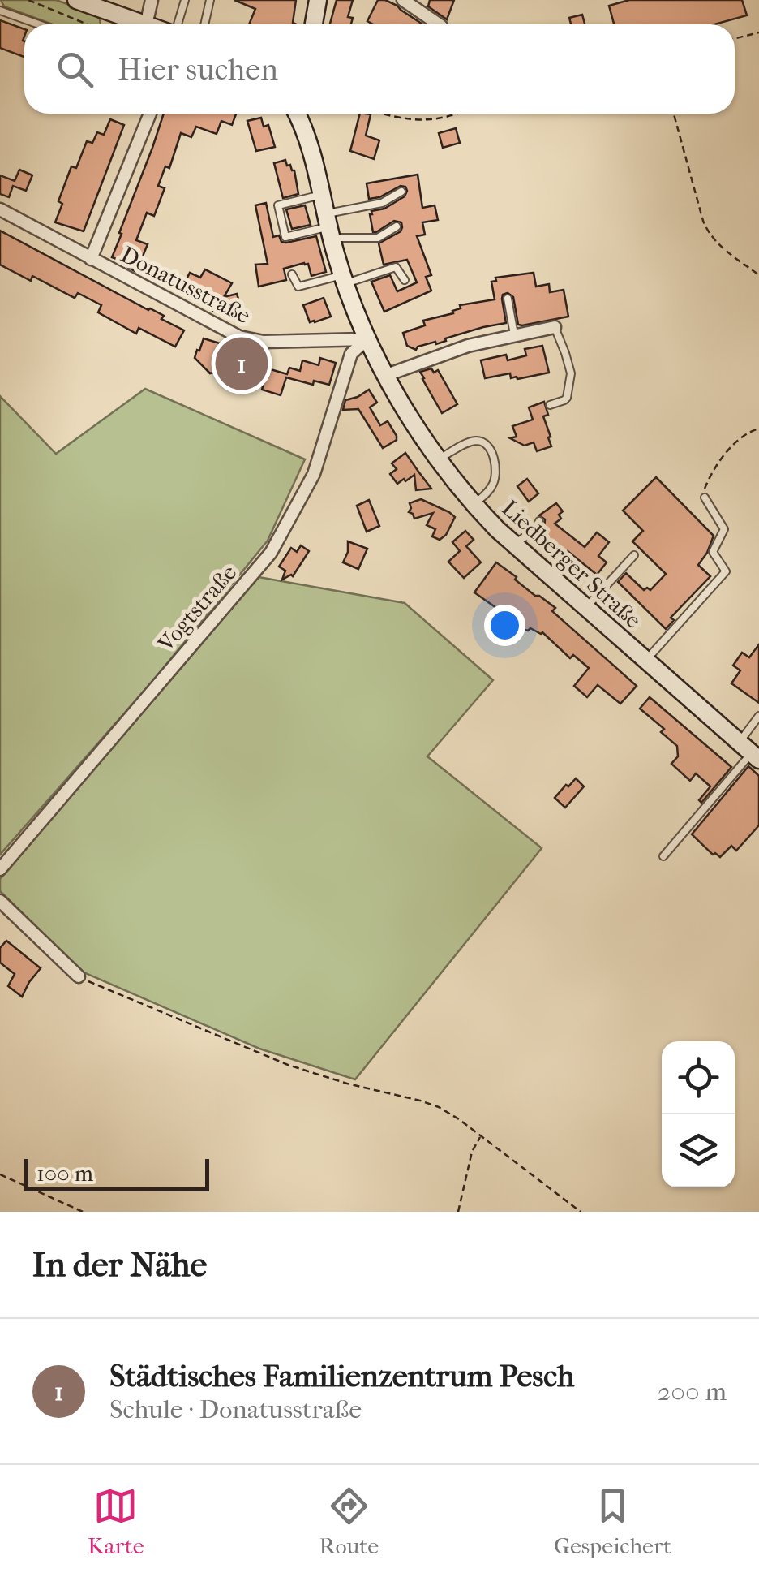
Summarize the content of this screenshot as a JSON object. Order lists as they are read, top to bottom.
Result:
{
  "streets": {
    "main road": ["Liedberger Straße"],
    "street": ["Donatusstraße", "Vogtstraße"]
  },
  "crossings": [
    ["Donatusstraße", "Liedberger Straße"],
    ["Donatusstraße", "Vogtstraße"],
    ["Liedberger Straße", "Vogtstraße"]
  ],
  "scale_bar": "100 m",
  "page": {
    "search": "Hier suchen",
    "pins": "1",
    "scale": "100 m",
    "heading": "In der Nähe",
    "list": [
      {
        "mark": "1",
        "name": "Städtisches Familienzentrum Pesch",
        "note": "Schule · Donatusstraße",
        "value": "200 m"
      }
    ],
    "nav": ["Karte", "Route", "Gespeichert"]
  }
}
